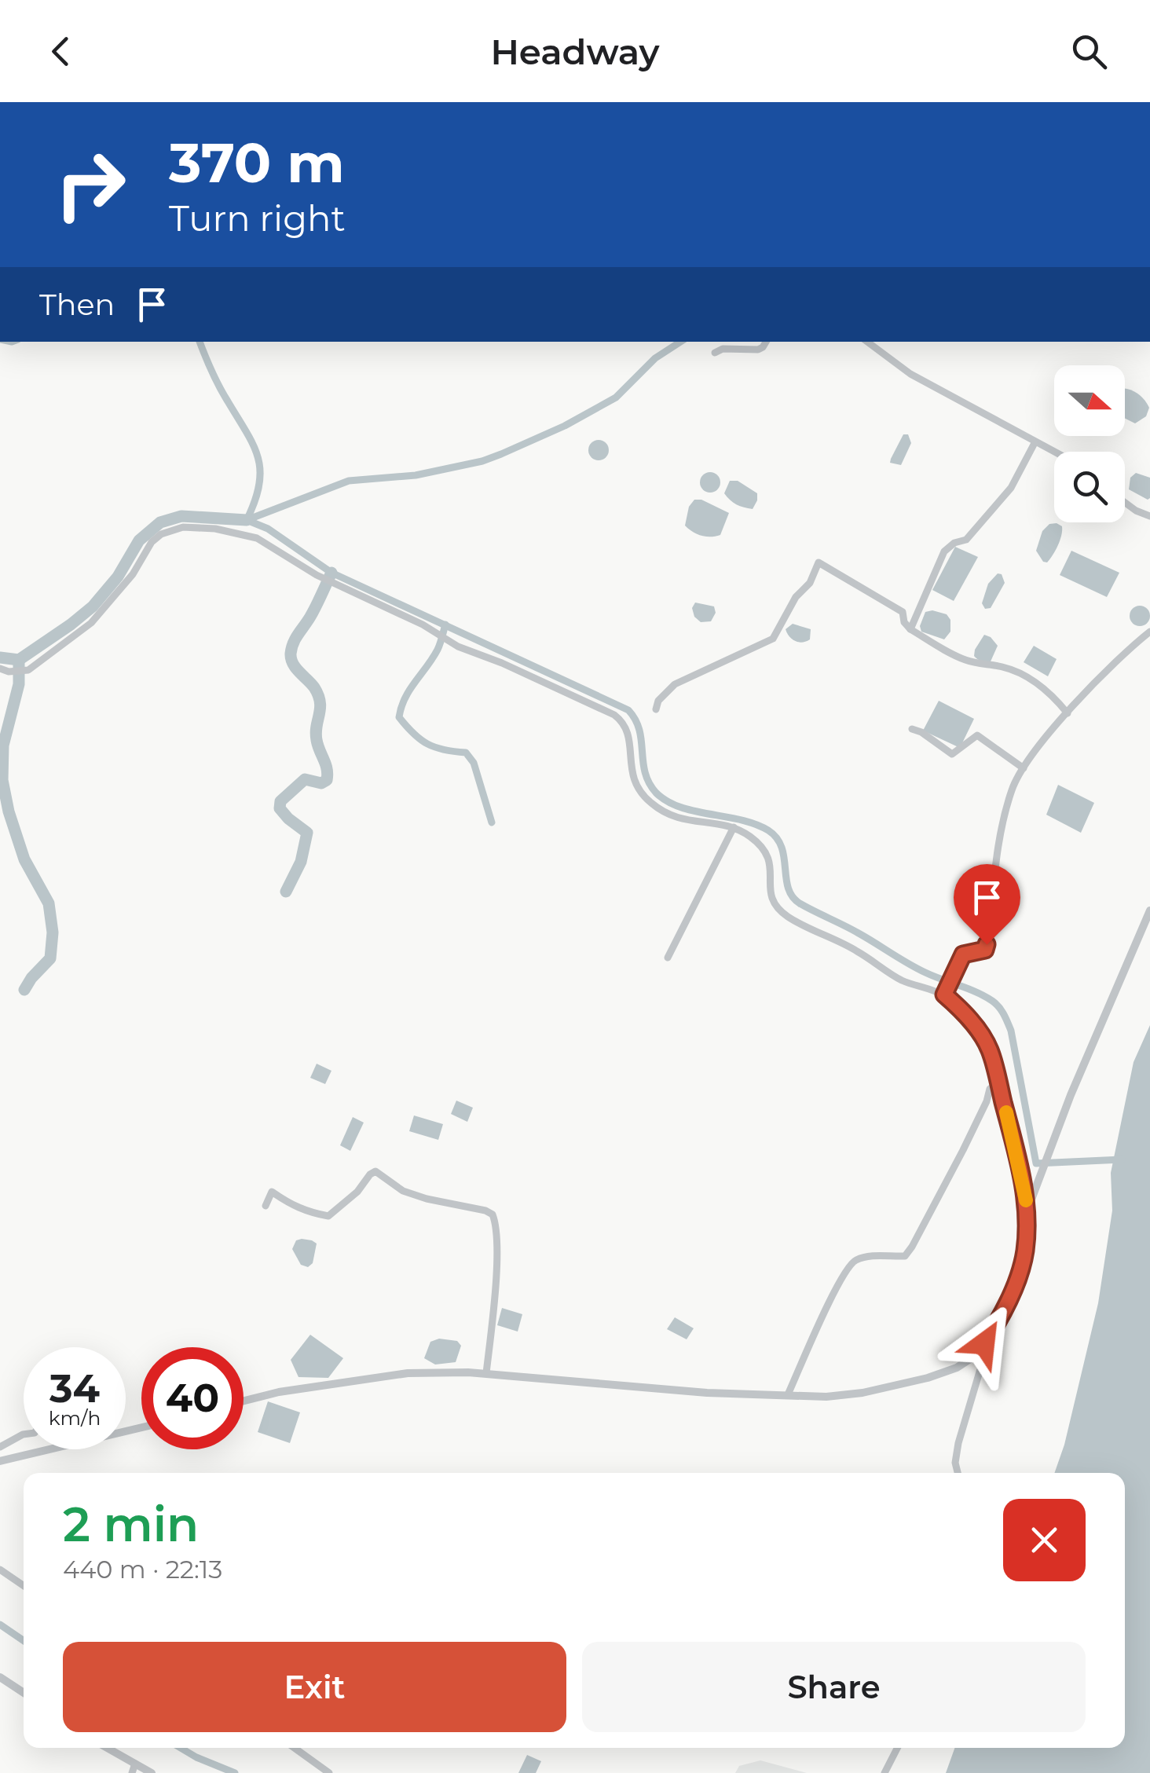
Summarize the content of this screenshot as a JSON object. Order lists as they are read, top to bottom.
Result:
{
  "north": "right",
  "page": {
    "header": "Headway",
    "turn": ["370 m", "Turn right"],
    "then": "Then",
    "speed": "34 km/h",
    "limit": "40",
    "heading": ["2 min", "440 m · 22:13"],
    "buttons": ["Exit", "Share"]
  }
}
